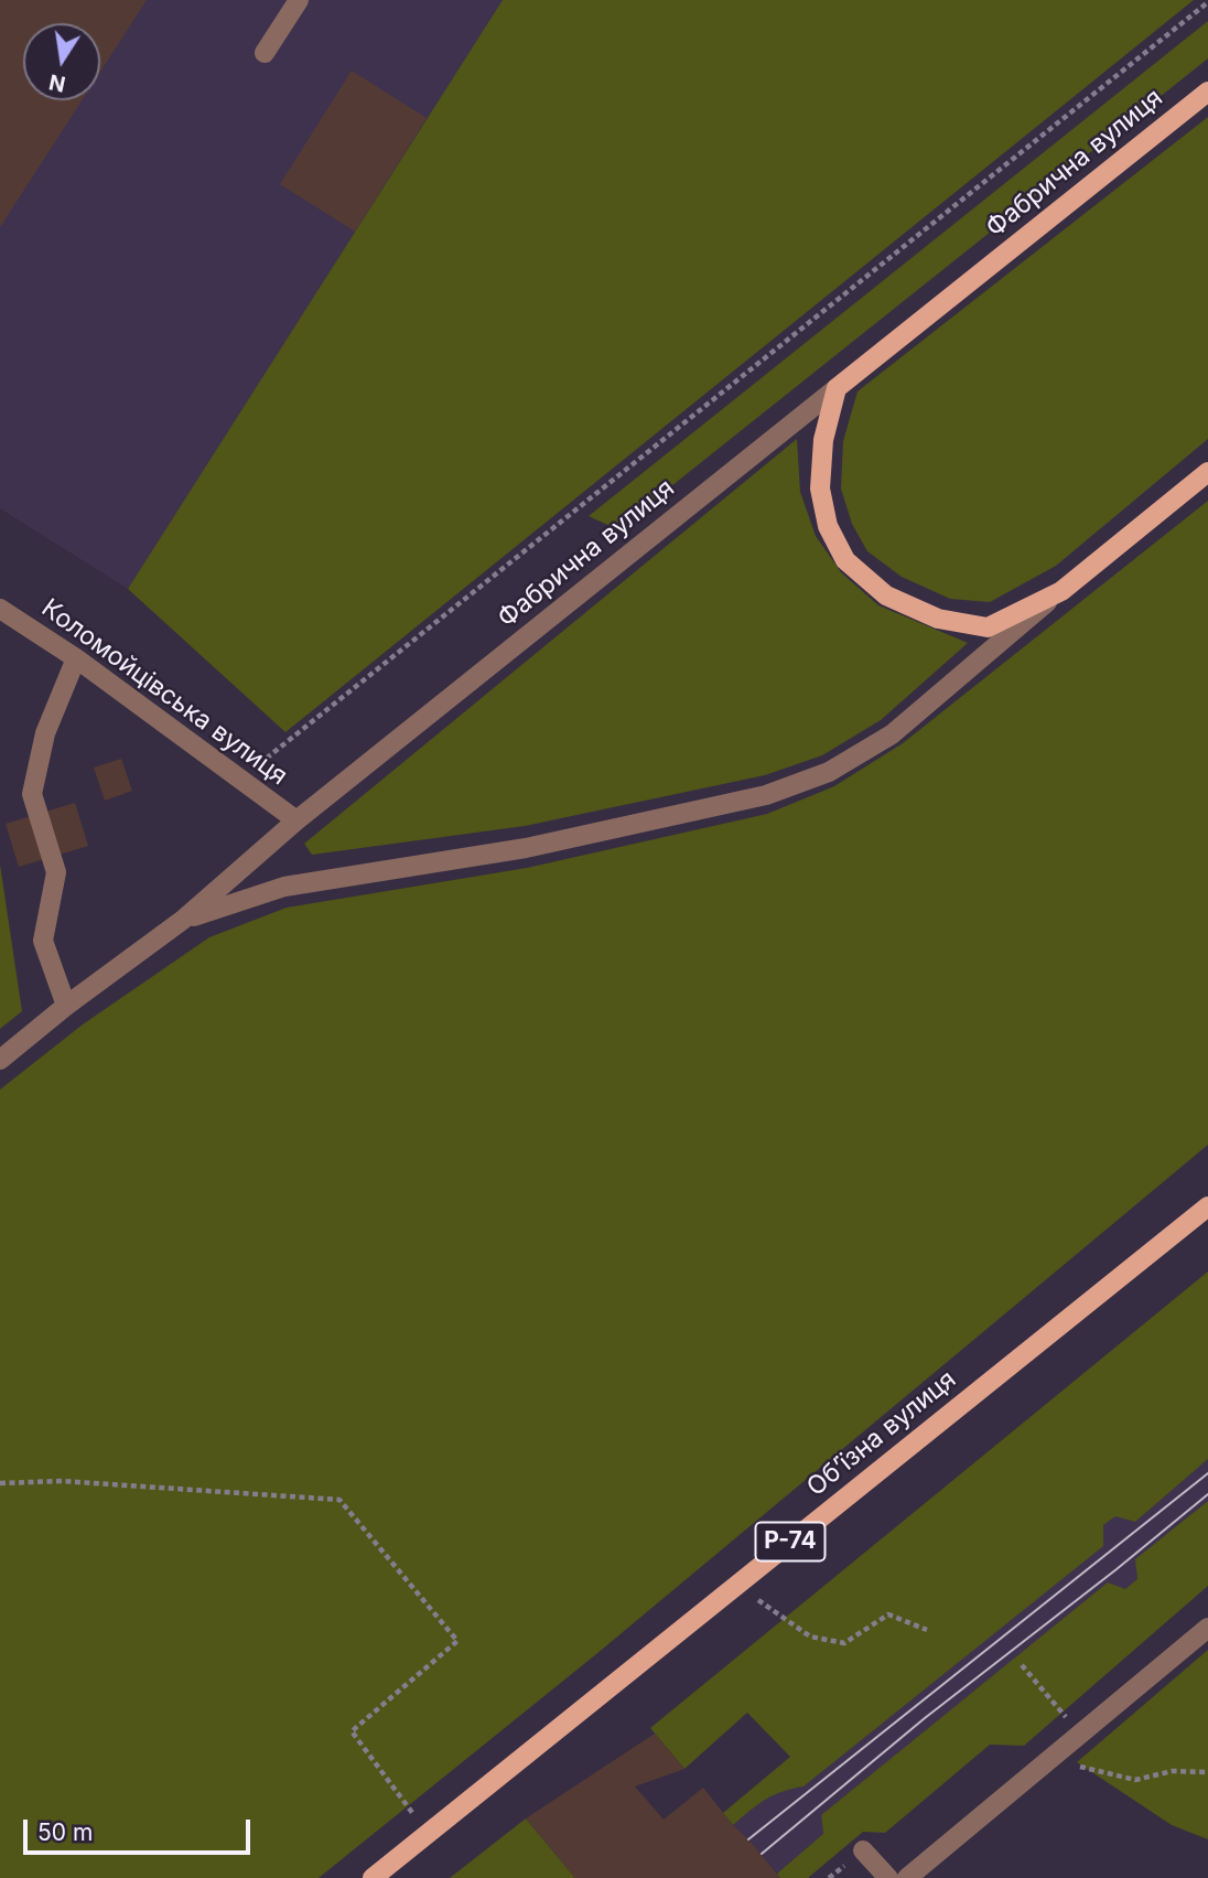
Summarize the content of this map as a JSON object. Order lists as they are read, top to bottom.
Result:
{
  "streets": {
    "main road": ["Фабрична вулиця", "Обʼїзна вулиця", "Р-74"],
    "street": ["Коломойцівська вулиця"]
  },
  "crossings": [
    ["Фабрична вулиця", "Коломойцівська вулиця"]
  ],
  "scale_bar": "50 m",
  "north": "bottom"
}
